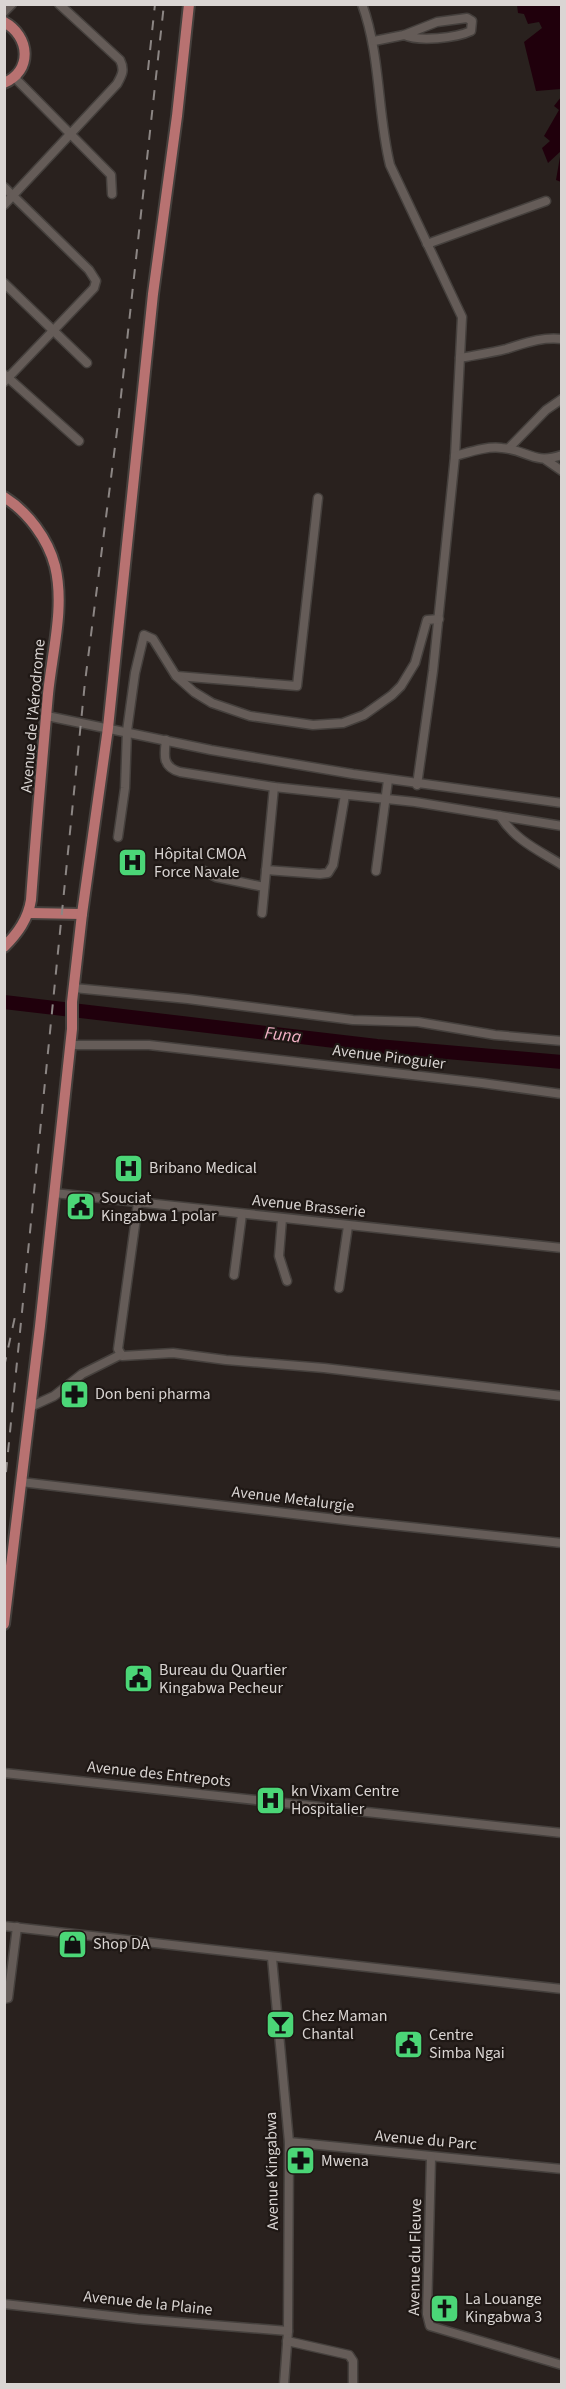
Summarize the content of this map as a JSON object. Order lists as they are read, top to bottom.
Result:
{
  "streets": {
    "main road": ["Avenue de l’Aérodrome"],
    "street": [
      "Avenue Piroguier",
      "Avenue Brasserie",
      "Avenue Metalurgie",
      "Avenue des Entrepots",
      "Avenue du Parc",
      "Avenue Kingabwa",
      "Avenue du Fleuve",
      "Avenue de la Plaine"
    ]
  },
  "crossings": [
    ["Avenue du Parc", "Avenue Kingabwa"],
    ["Avenue du Parc", "Avenue du Fleuve"],
    ["Avenue Kingabwa", "Avenue de la Plaine"]
  ],
  "water": ["Funa"],
  "places": {
    "hospital": ["Hôpital CMOA Force Navale", "Bribano Medical", "kn Vixam Centre Hospitalier"],
    "public building": ["Souciat Kingabwa 1 polar", "Bureau du Quartier Kingabwa Pecheur", "Centre Simba Ngai"],
    "pharmacy": ["Don beni pharma", "Mwena"],
    "shop": ["Shop DA"],
    "bar": ["Chez Maman Chantal"],
    "church": ["La Louange Kingabwa 3"]
  }
}
